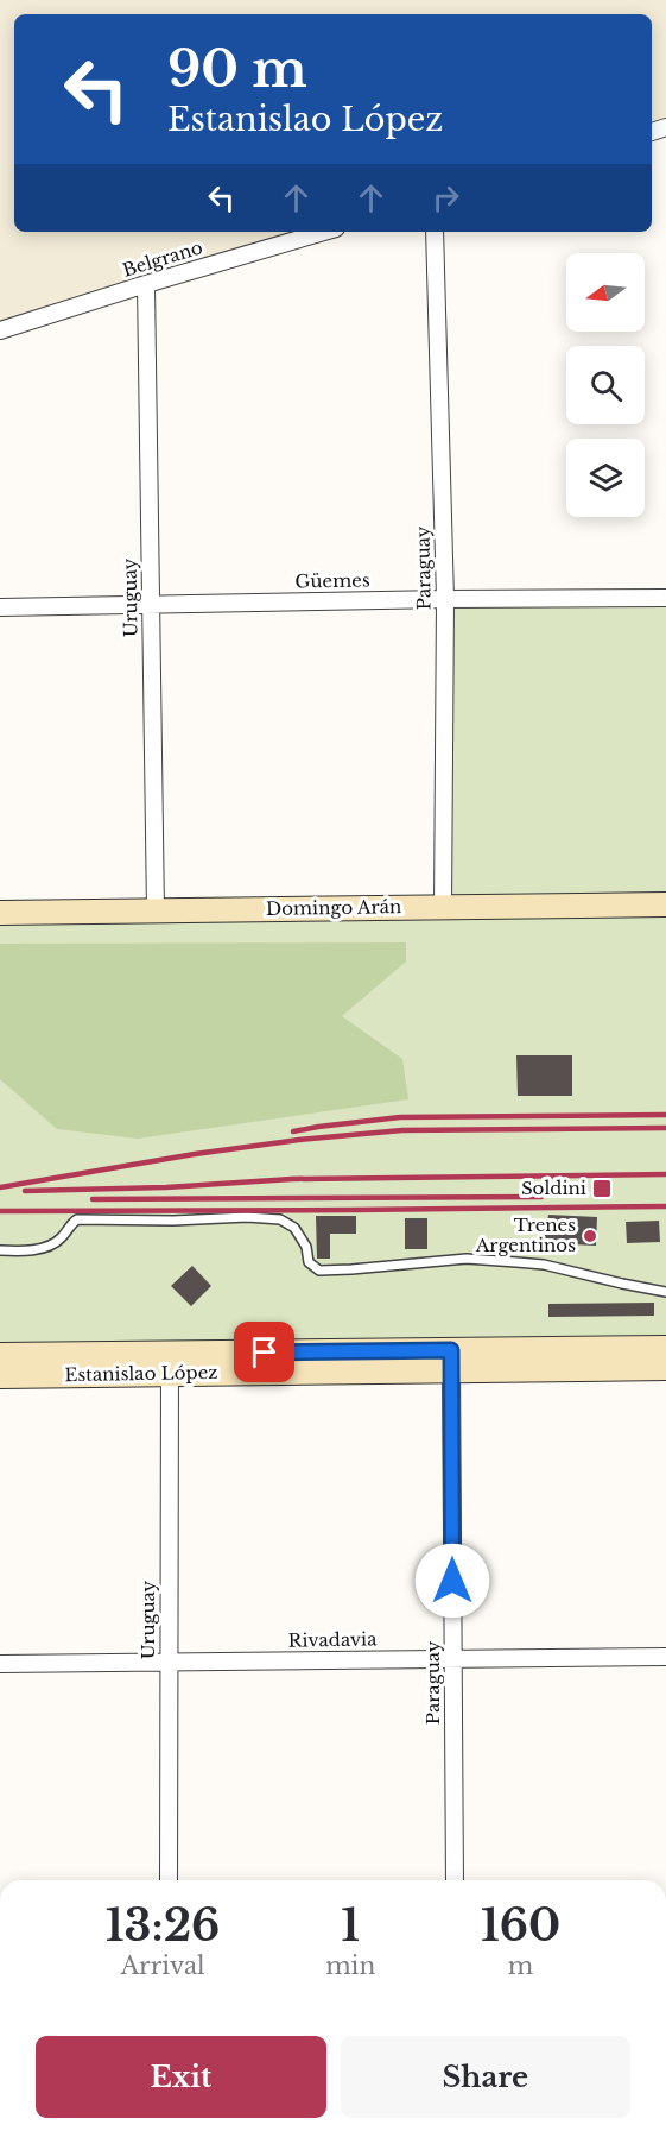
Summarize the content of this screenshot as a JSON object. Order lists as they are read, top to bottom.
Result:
{
  "streets": {
    "main road": ["Domingo Arán", "Estanislao López"],
    "street": [
      "Belgrano",
      "Paraguay",
      "Güemes",
      "Uruguay",
      "Rivadavia"
    ]
  },
  "crossings": [
    ["Belgrano", "Uruguay"],
    ["Paraguay", "Güemes"],
    ["Paraguay", "Domingo Arán"],
    ["Paraguay", "Estanislao López"],
    ["Paraguay", "Rivadavia"],
    ["Güemes", "Uruguay"],
    ["Uruguay", "Domingo Arán"],
    ["Uruguay", "Estanislao López"],
    ["Uruguay", "Rivadavia"]
  ],
  "places": {
    "transit": ["Soldini"],
    "other": ["Trenes Argentinos"]
  },
  "north": "left",
  "page": {
    "turn": ["90 m", "Estanislao López"],
    "eta": [
      "13:26",
      "Arrival",
      "1",
      "min",
      "160",
      "m"
    ],
    "buttons": ["Exit", "Share"]
  }
}
